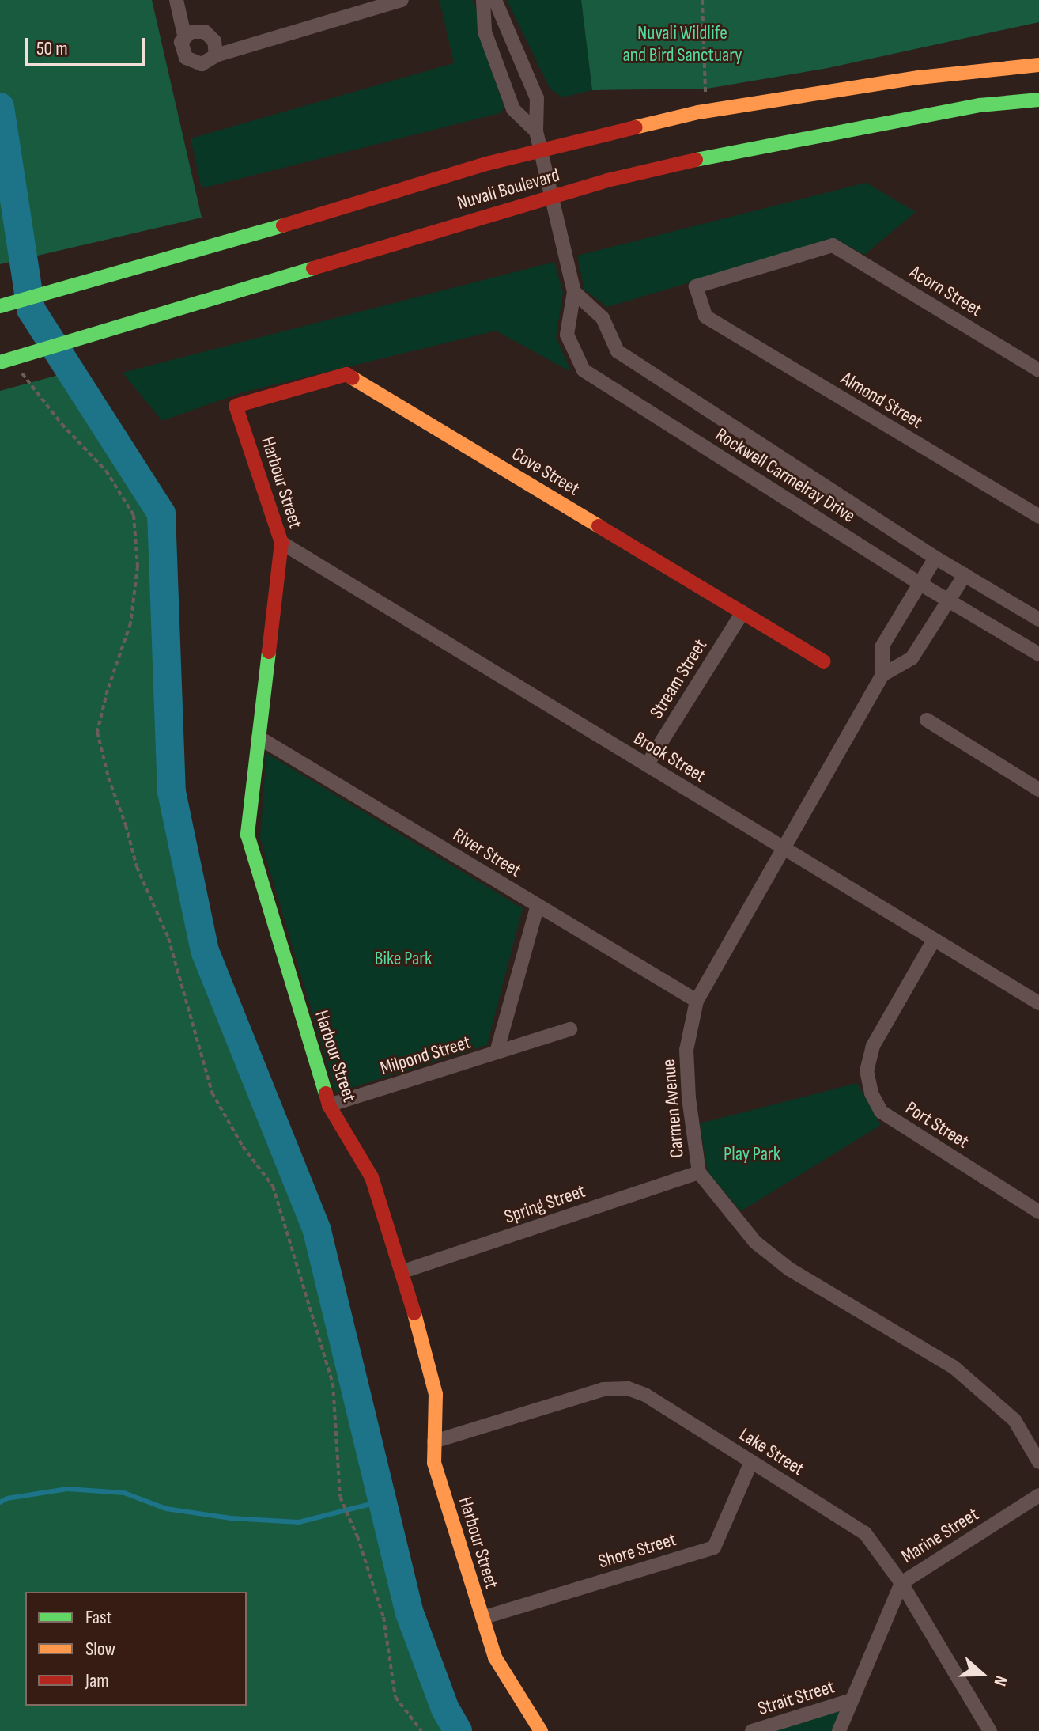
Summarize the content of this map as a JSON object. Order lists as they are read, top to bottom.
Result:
{
  "streets": {
    "street": [
      "Nuvali Boulevard",
      "Acorn Street",
      "Almond Street",
      "Cove Street",
      "Rockwell Carmelray Drive",
      "Harbour Street",
      "Stream Street",
      "Brook Street",
      "River Street",
      "Milpond Street",
      "Carmen Avenue",
      "Port Street",
      "Spring Street",
      "Lake Street",
      "Marine Street",
      "Shore Street",
      "Strait Street"
    ]
  },
  "crossings": [
    ["Nuvali Boulevard", "Rockwell Carmelray Drive"],
    ["Acorn Street", "Almond Street"],
    ["Cove Street", "Harbour Street"],
    ["Cove Street", "Stream Street"],
    ["Rockwell Carmelray Drive", "Carmen Avenue"],
    ["Harbour Street", "Brook Street"],
    ["Harbour Street", "River Street"],
    ["Harbour Street", "Milpond Street"],
    ["Harbour Street", "Spring Street"],
    ["Harbour Street", "Lake Street"],
    ["Harbour Street", "Shore Street"],
    ["Stream Street", "Brook Street"],
    ["Brook Street", "Carmen Avenue"],
    ["Brook Street", "Port Street"],
    ["River Street", "Milpond Street"],
    ["River Street", "Carmen Avenue"],
    ["Carmen Avenue", "Spring Street"],
    ["Lake Street", "Marine Street"],
    ["Lake Street", "Shore Street"],
    ["Marine Street", "Strait Street"]
  ],
  "parks": ["Nuvali Wildlife and Bird Sanctuary", "Bike Park", "Play Park"],
  "legend": ["Fast", "Slow", "Jam"],
  "scale_bar": "50 m",
  "north": "right"
}
